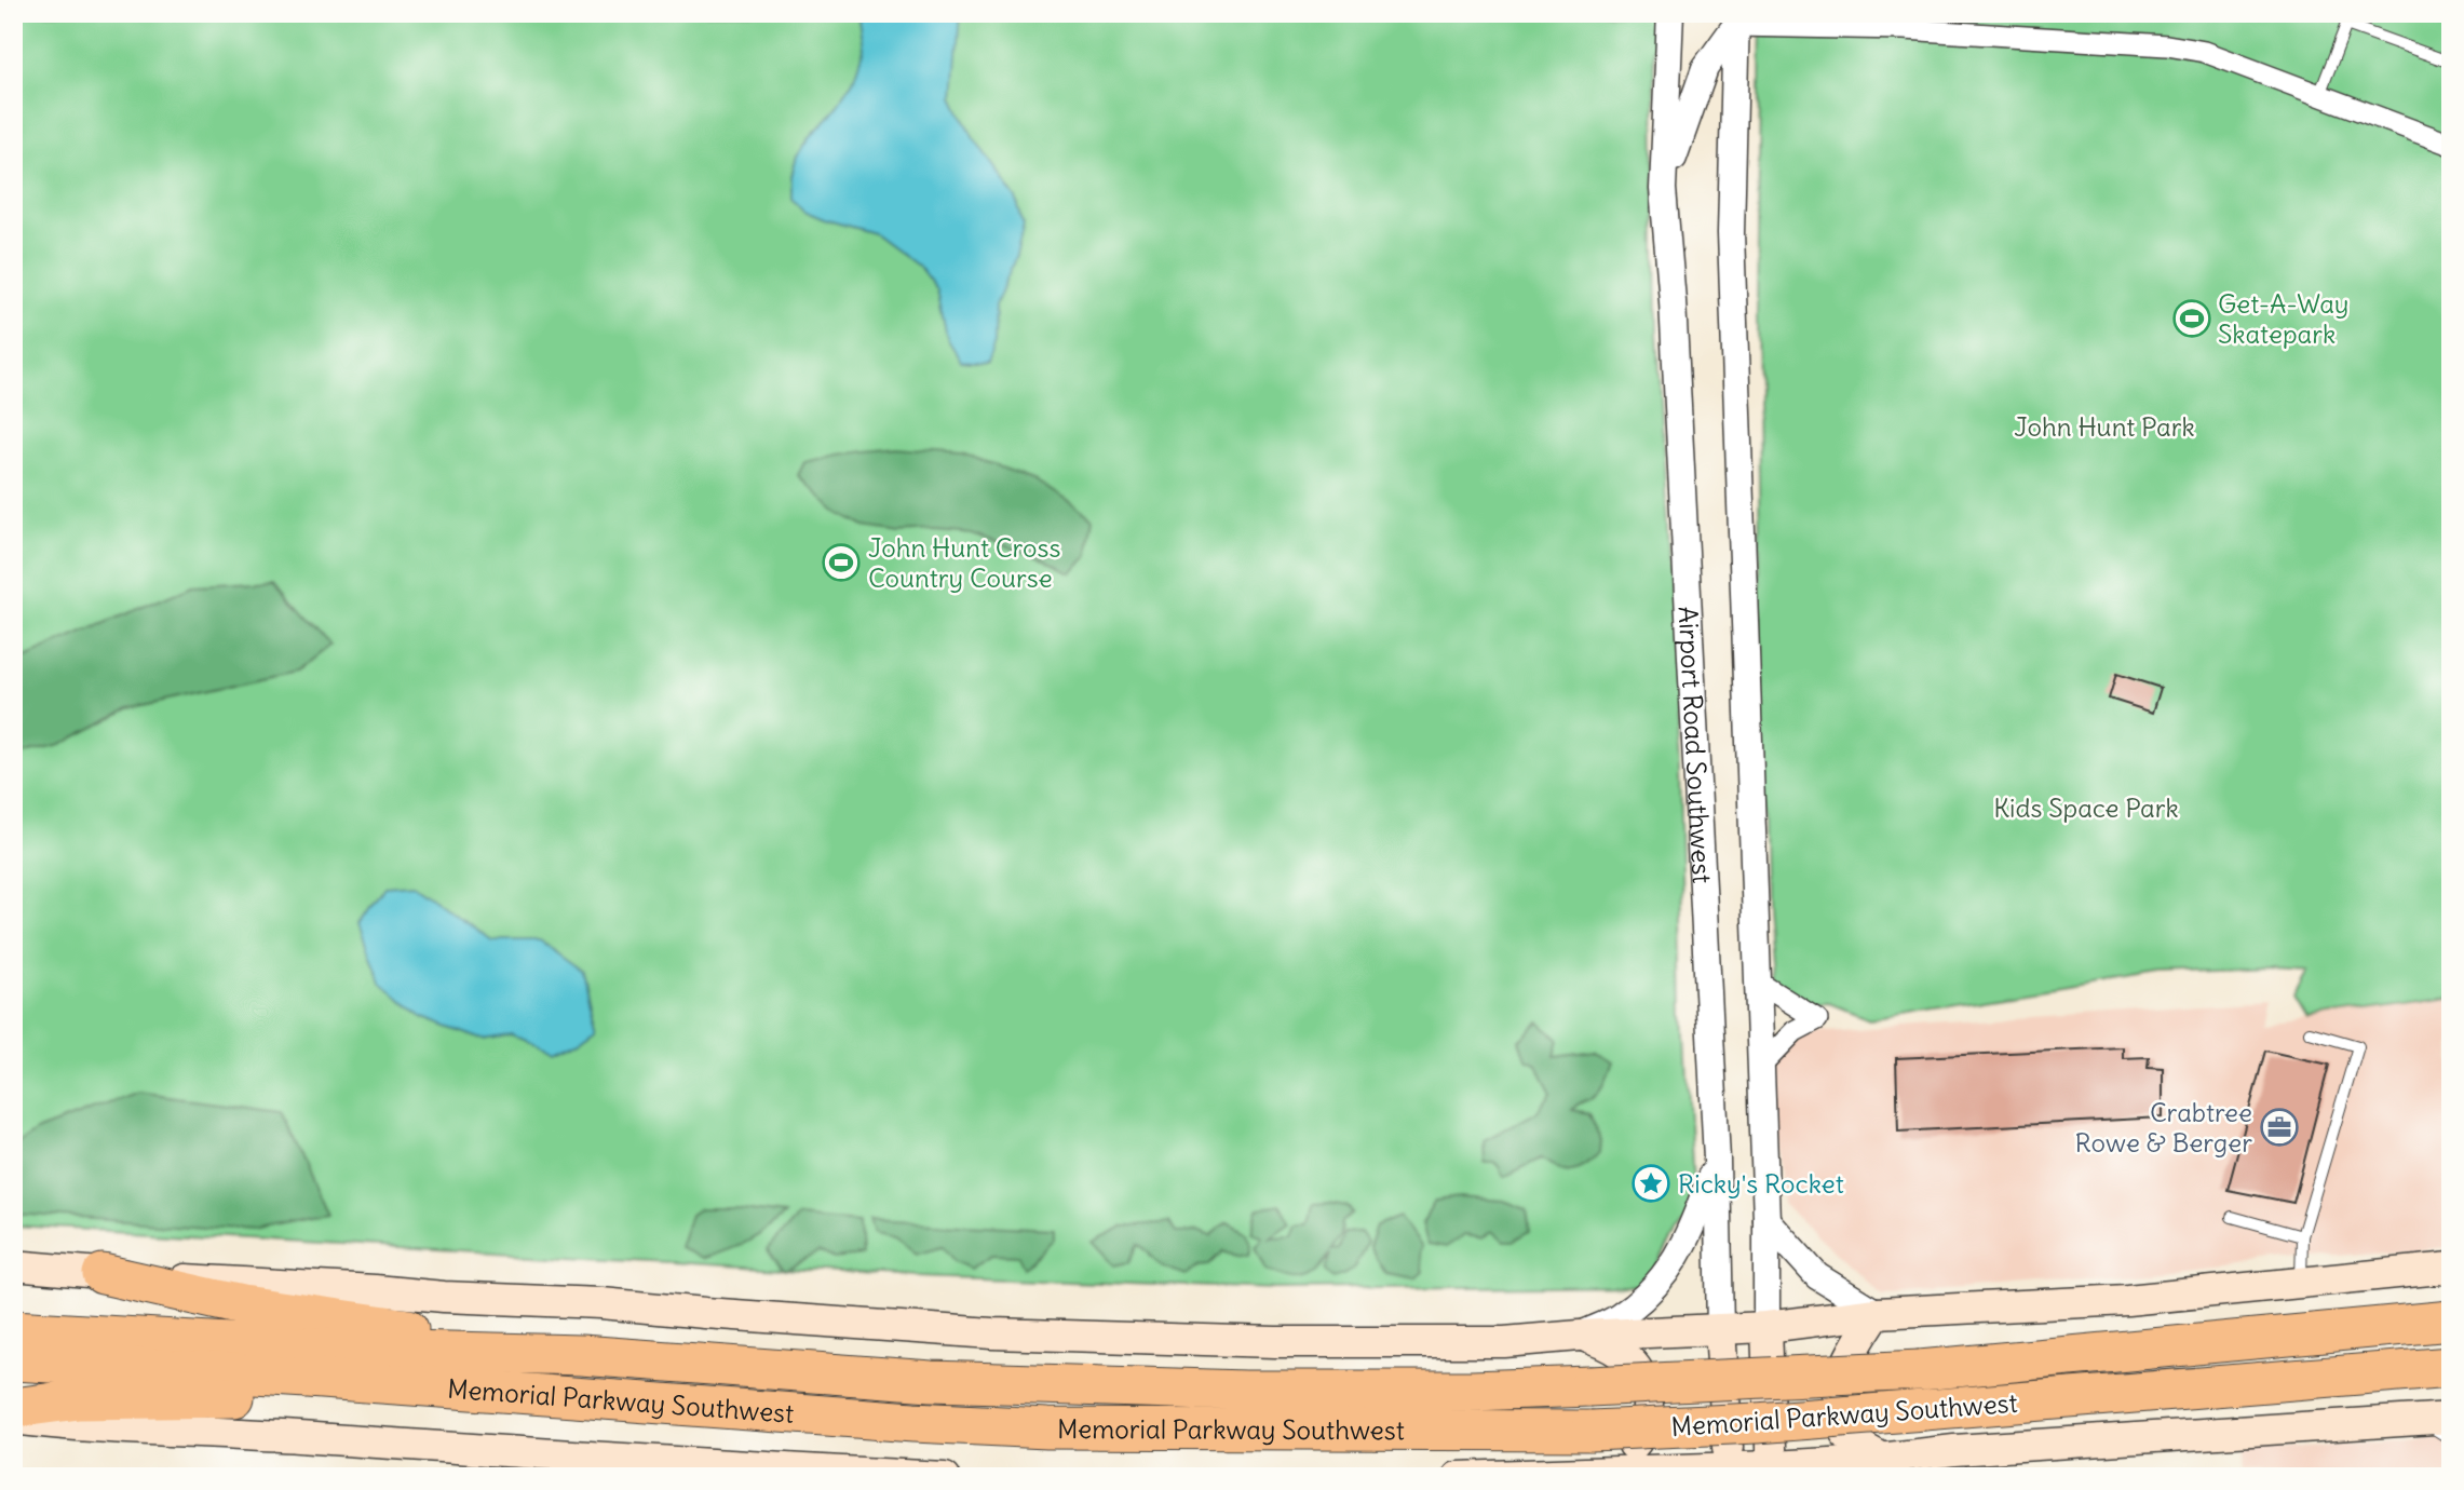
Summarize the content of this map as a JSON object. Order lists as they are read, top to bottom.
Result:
{
  "streets": {
    "highway": ["Memorial Parkway Southwest"],
    "main road": ["Airport Road Southwest"]
  },
  "parks": ["John Hunt Park", "Kids Space Park"],
  "places": {
    "sports": ["Get-A-Way Skatepark", "John Hunt Cross Country Course"],
    "office": ["Crabtree Rowe & Berger"],
    "place": ["Ricky's Rocket"]
  }
}
